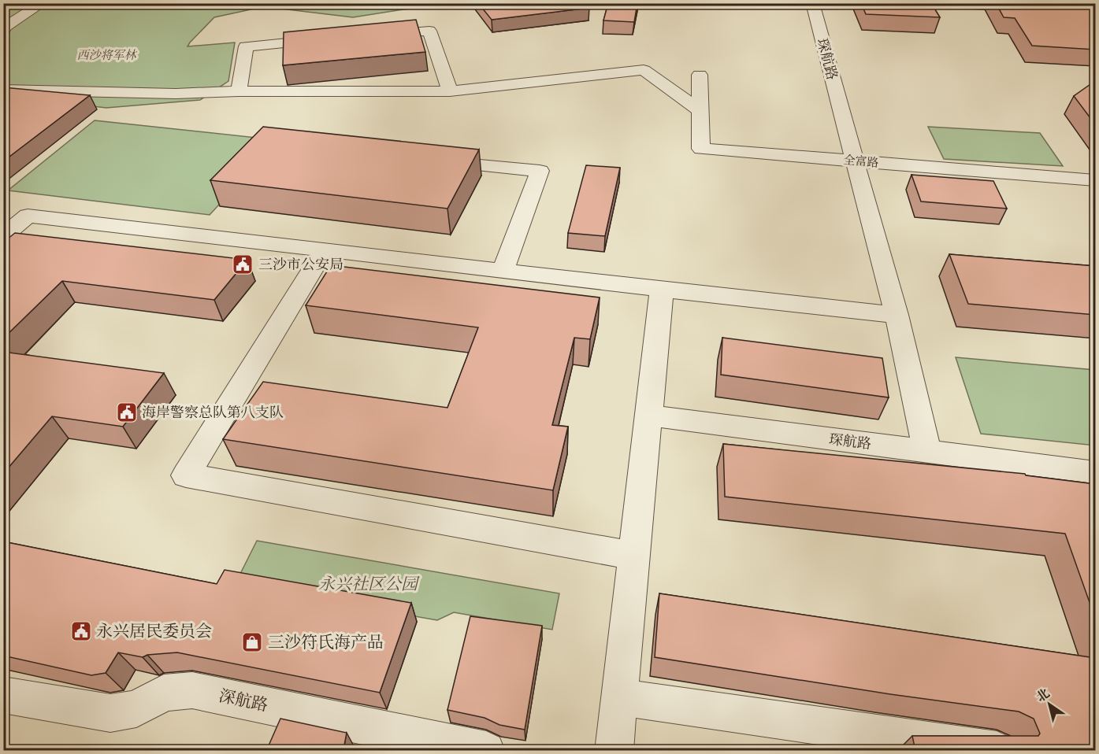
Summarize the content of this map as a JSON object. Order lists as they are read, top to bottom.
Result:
{
  "streets": {
    "street": ["琛航路", "全富路", "深航路"]
  },
  "crossings": [
    ["琛航路", "全富路"]
  ],
  "parks": ["西沙将军林", "永兴社区公园"],
  "places": {
    "public building": ["三沙市公安局", "海岸警察总队第八支队", "永兴居民委员会"],
    "shop": ["三沙符氏海产品"]
  },
  "north": "top left"
}
